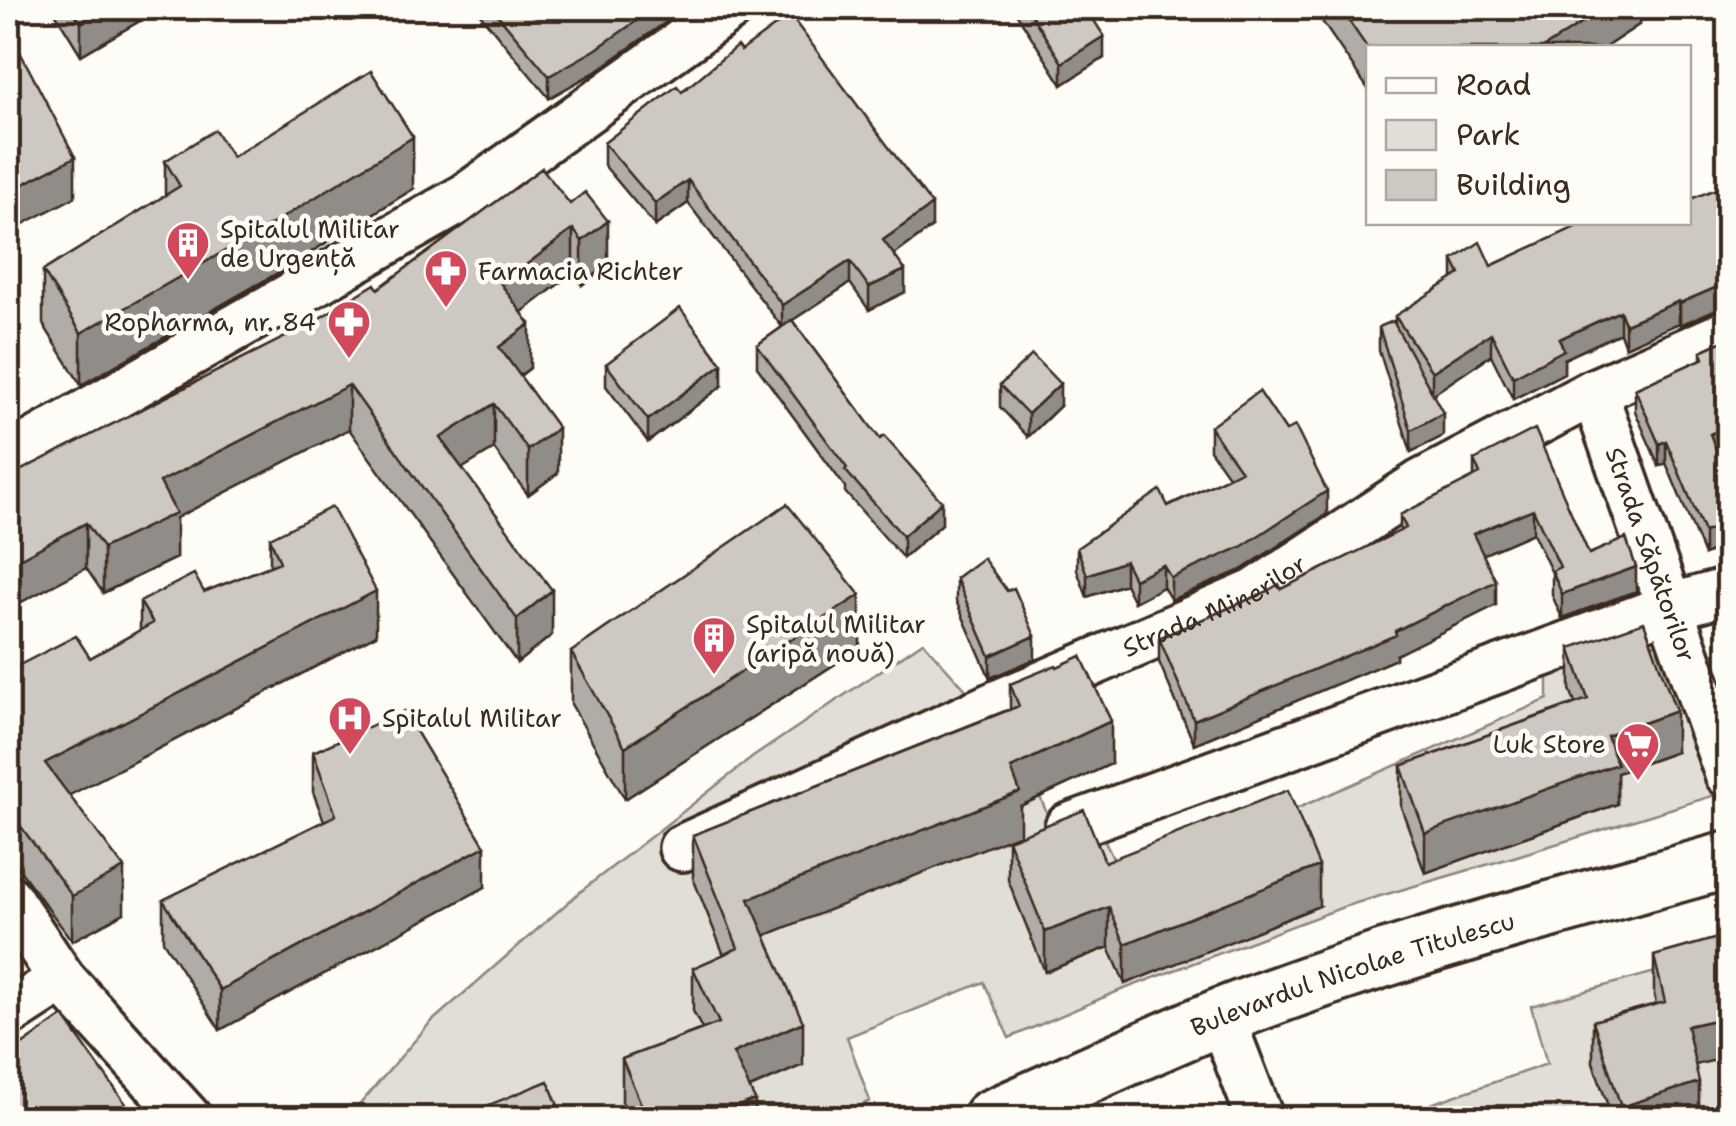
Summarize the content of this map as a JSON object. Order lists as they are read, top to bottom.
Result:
{
  "streets": {
    "main road": ["Bulevardul Nicolae Titulescu"],
    "street": ["Strada Săpătorilor", "Strada Minerilor"]
  },
  "crossings": [
    ["Strada Săpătorilor", "Strada Minerilor"]
  ],
  "places": {
    "building": ["Spitalul Militar de Urgență", "Spitalul Militar (aripă nouă)"],
    "pharmacy": ["Farmacia Richter", "Ropharma, nr. 84"],
    "hospital": ["Spitalul Militar"],
    "supermarket": ["Luk Store"]
  },
  "legend": ["Road", "Park", "Building"]
}
